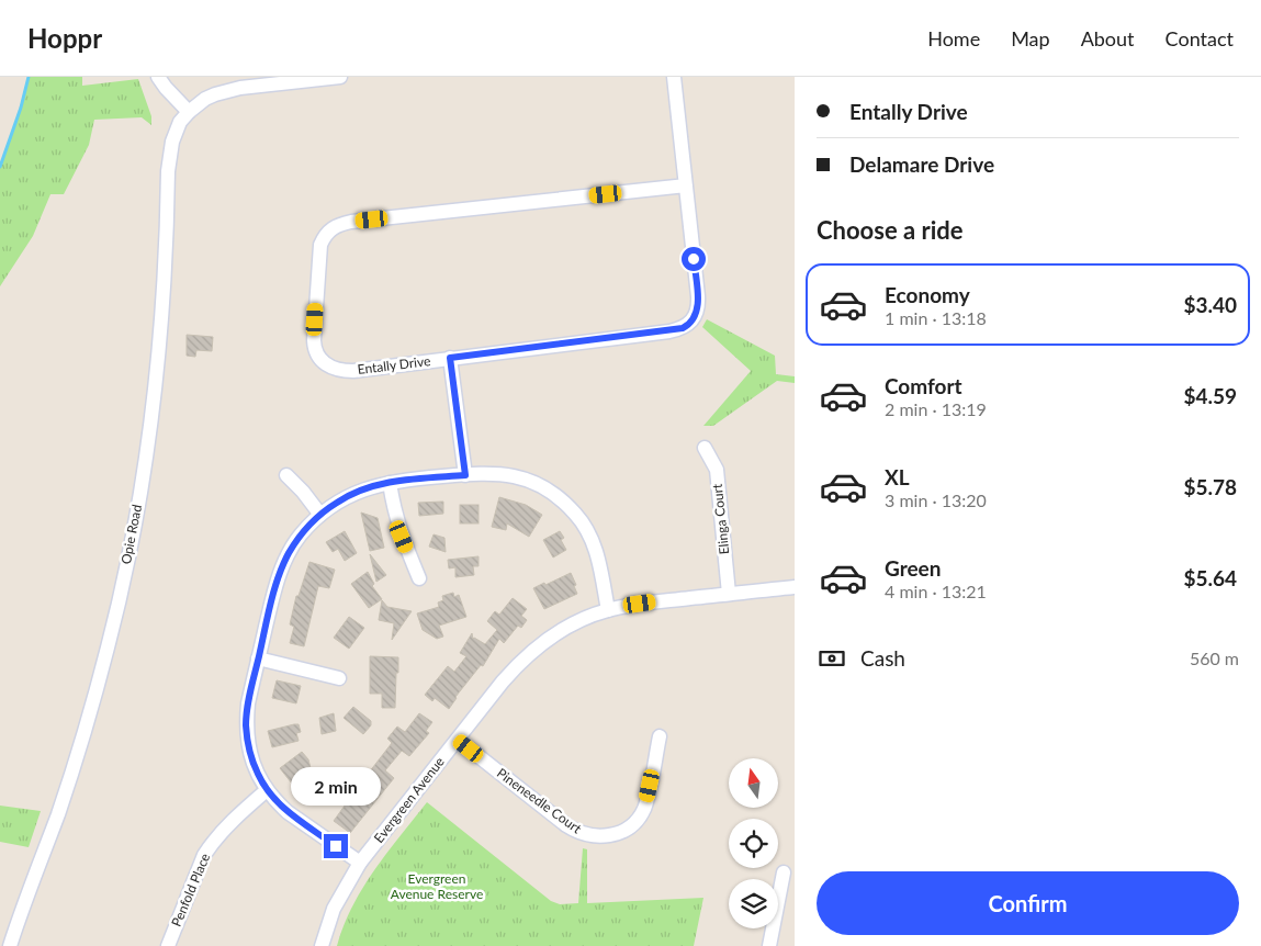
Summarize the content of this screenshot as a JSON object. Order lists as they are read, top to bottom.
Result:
{
  "streets": {
    "street": [
      "Entally Drive",
      "Elinga Court",
      "Opie Road",
      "Evergreen Avenue",
      "Pineneedle Court",
      "Penfold Place"
    ]
  },
  "crossings": [
    ["Elinga Court", "Evergreen Avenue"],
    ["Evergreen Avenue", "Pineneedle Court"]
  ],
  "parks": ["Evergreen Avenue Reserve"],
  "north": "top",
  "page": {
    "header": "Hoppr",
    "nav": [
      "Home",
      "Map",
      "About",
      "Contact"
    ],
    "banner": ["Entally Drive", "Delamare Drive"],
    "heading": "Choose a ride",
    "list": [
      {
        "name": "Economy",
        "note": "1 min · 13:18",
        "value": "$3.40"
      },
      {
        "name": "Comfort",
        "note": "2 min · 13:19",
        "value": "$4.59"
      },
      {
        "name": "XL",
        "note": "3 min · 13:20",
        "value": "$5.78"
      },
      {
        "name": "Green",
        "note": "4 min · 13:21",
        "value": "$5.64"
      }
    ],
    "pay": ["Cash", "560 m"],
    "bubble": "2 min",
    "buttons": "Confirm"
  }
}
